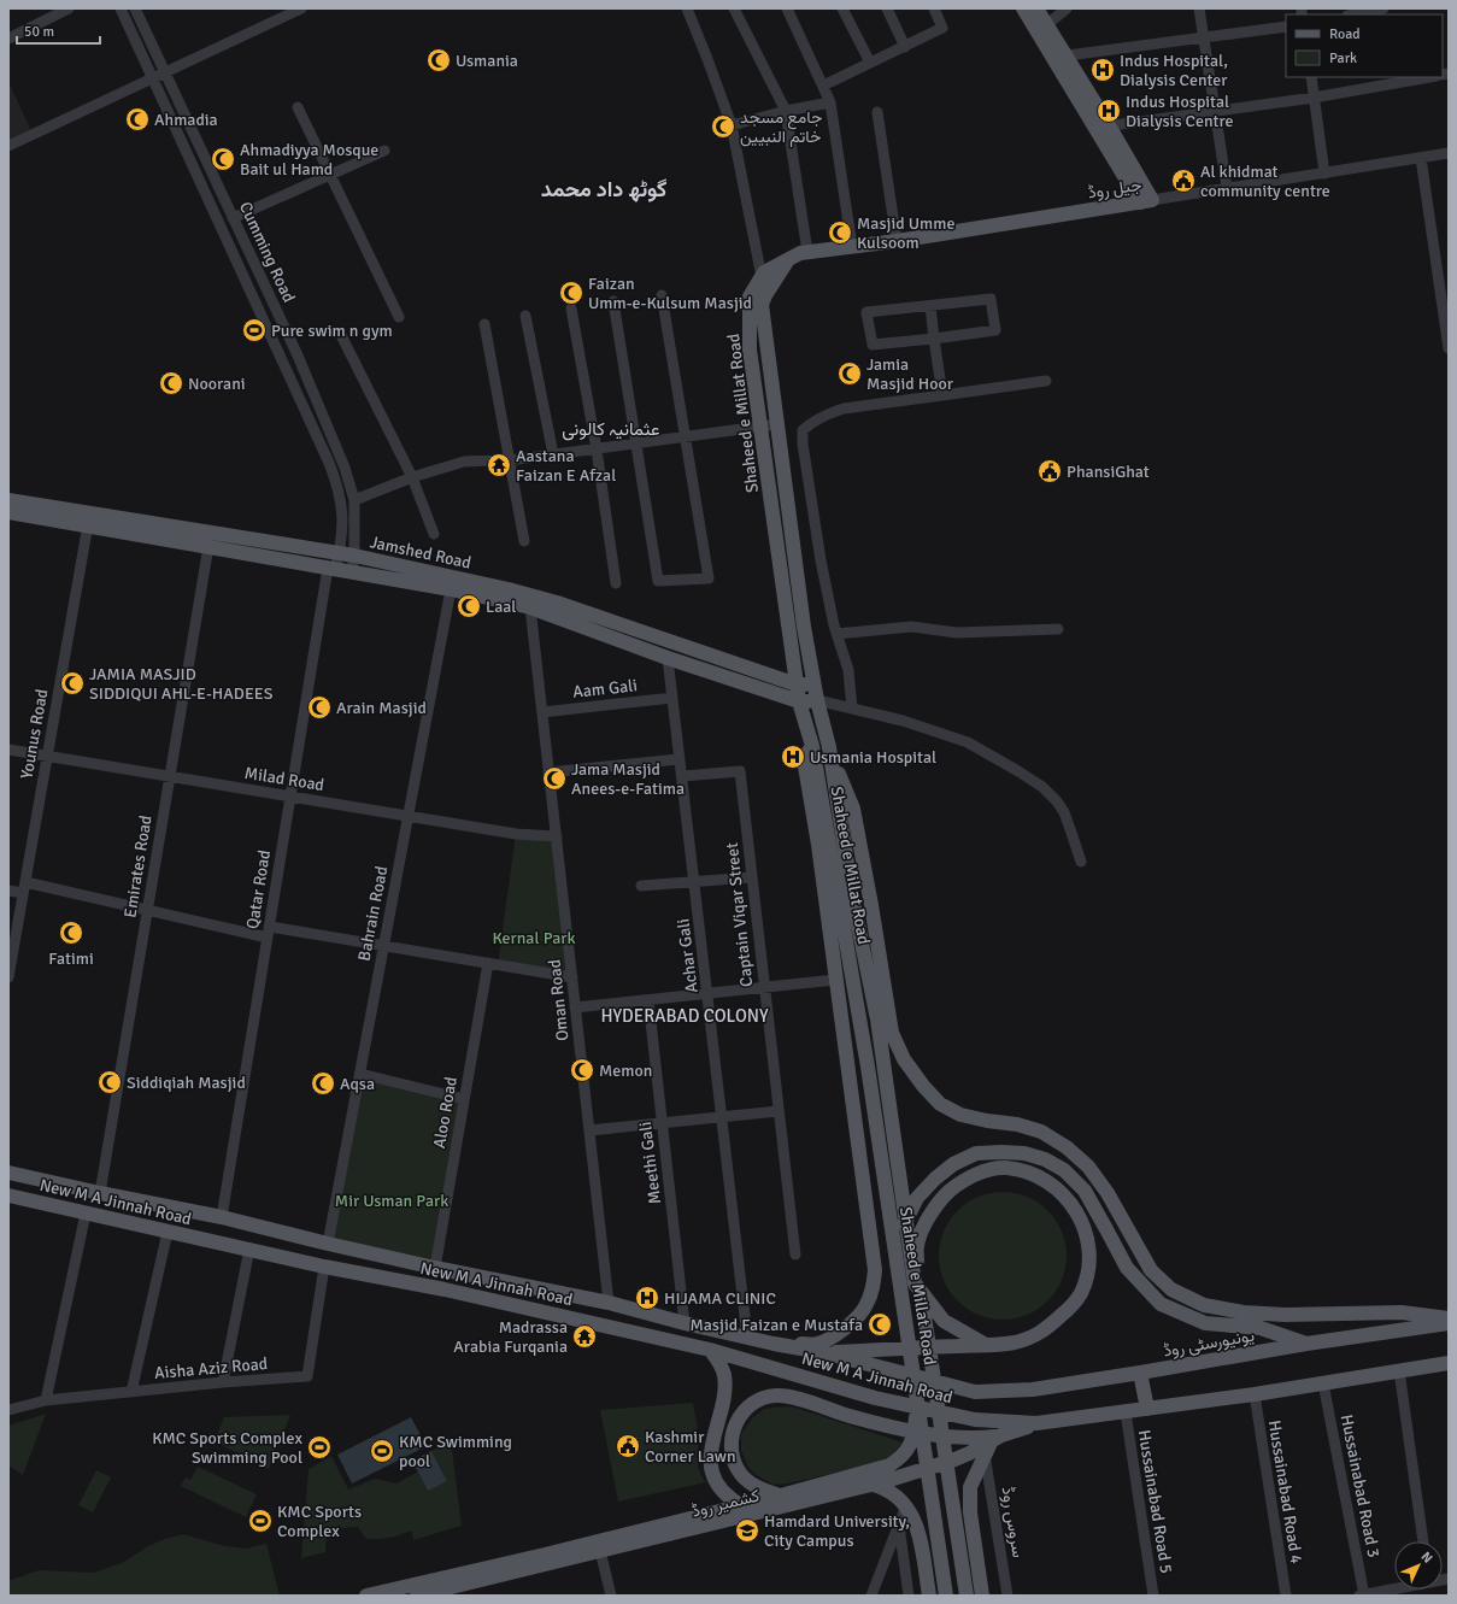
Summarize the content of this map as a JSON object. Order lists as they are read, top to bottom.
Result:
{
  "streets": {
    "main road": [
      "جیل روڈ",
      "Shaheed e Millat Road",
      "Jamshed Road",
      "New M A Jinnah Road",
      "یونیورسٹی روڈ",
      "کشمیر روڈ"
    ],
    "street": [
      "Cumming Road",
      "Aam Gali",
      "Younus Road",
      "Milad Road",
      "Emirates Road",
      "Qatar Road",
      "Bahrain Road",
      "Captain Viqar Street",
      "Achar Gali",
      "Oman Road",
      "Aloo Road",
      "Meethi Gali",
      "Aisha Aziz Road",
      "Hussainabad Road 3",
      "Hussainabad Road 4",
      "Hussainabad Road 5",
      "سروس روڈ"
    ]
  },
  "crossings": [
    ["جیل روڈ", "Shaheed e Millat Road"],
    ["Cumming Road", "Jamshed Road"],
    ["Cumming Road", "Qatar Road"],
    ["Shaheed e Millat Road", "Jamshed Road"],
    ["Shaheed e Millat Road", "New M A Jinnah Road"],
    ["Shaheed e Millat Road", "کشمیر روڈ"],
    ["Jamshed Road", "Younus Road"],
    ["Jamshed Road", "Emirates Road"],
    ["Jamshed Road", "Qatar Road"],
    ["Jamshed Road", "Bahrain Road"],
    ["Jamshed Road", "Achar Gali"],
    ["Jamshed Road", "Oman Road"],
    ["Aam Gali", "Achar Gali"],
    ["Aam Gali", "Oman Road"],
    ["Younus Road", "Milad Road"],
    ["Milad Road", "Emirates Road"],
    ["Milad Road", "Qatar Road"],
    ["Milad Road", "Bahrain Road"],
    ["Milad Road", "Oman Road"],
    ["Emirates Road", "New M A Jinnah Road"],
    ["Qatar Road", "New M A Jinnah Road"],
    ["Bahrain Road", "New M A Jinnah Road"],
    ["Captain Viqar Street", "Achar Gali"],
    ["Achar Gali", "New M A Jinnah Road"],
    ["Oman Road", "New M A Jinnah Road"],
    ["Aloo Road", "New M A Jinnah Road"],
    ["Meethi Gali", "New M A Jinnah Road"],
    ["New M A Jinnah Road", "یونیورسٹی روڈ"],
    ["New M A Jinnah Road", "Aisha Aziz Road"],
    ["New M A Jinnah Road", "کشمیر روڈ"]
  ],
  "districts": ["گوٹھ داد محمد", "عثمانیہ کالونی", "HYDERABAD COLONY"],
  "parks": ["Kernal Park", "Mir Usman Park"],
  "places": {
    "mosque": [
      "Usmania",
      "Ahmadia",
      "جامع مسجد خاتم النبیین",
      "Ahmadiyya Mosque Bait ul Hamd",
      "Masjid Umme Kulsoom",
      "Faizan Umm-e-Kulsum Masjid",
      "Jamia Masjid Hoor",
      "Noorani",
      "Laal",
      "JAMIA MASJID SIDDIQUI AHL-E-HADEES",
      "Arain Masjid",
      "Jama Masjid Anees-e-Fatima",
      "Fatimi",
      "Memon",
      "Siddiqiah Masjid",
      "Aqsa",
      "Masjid Faizan e Mustafa"
    ],
    "hospital": [
      "Indus Hospital, Dialysis Center",
      "Indus Hospital Dialysis Centre",
      "Usmania Hospital",
      "HIJAMA CLINIC"
    ],
    "public building": ["Al khidmat community centre", "PhansiGhat", "Kashmir Corner Lawn"],
    "sports": [
      "Pure swim n gym",
      "KMC Sports Complex Swimming Pool",
      "KMC Swimming pool",
      "KMC Sports Complex"
    ],
    "temple": ["Aastana Faizan E Afzal", "Madrassa Arabia Furqania"],
    "school or university": ["Hamdard University, City Campus"]
  },
  "legend": ["Road", "Park"],
  "scale_bar": "50 m",
  "north": "top right"
}
